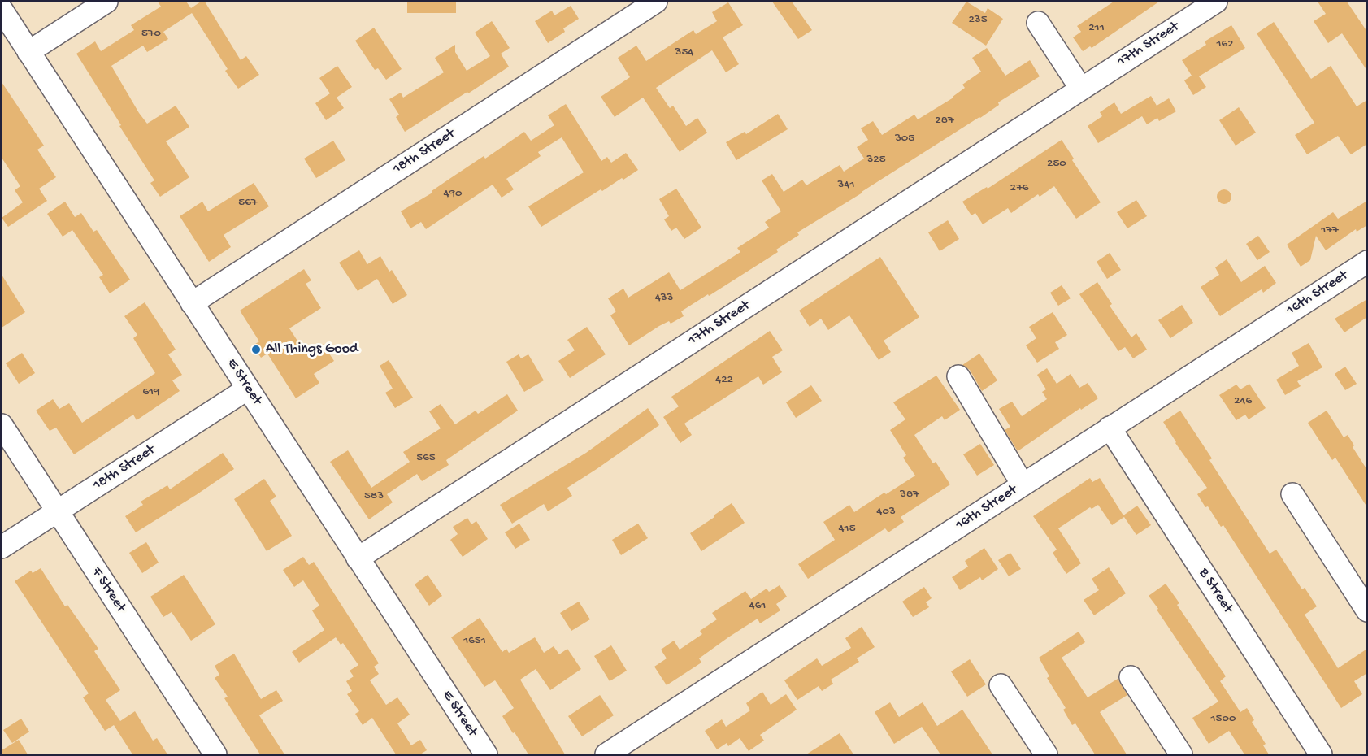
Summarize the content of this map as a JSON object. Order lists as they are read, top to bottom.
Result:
{
  "streets": {
    "street": [
      "17th Street",
      "18th Street",
      "16th Street",
      "E Street",
      "F Street",
      "B Street"
    ]
  },
  "crossings": [
    ["17th Street", "E Street"],
    ["18th Street", "E Street"],
    ["18th Street", "F Street"],
    ["16th Street", "B Street"]
  ],
  "places": ["All Things Good"],
  "house_numbers": [
    "235",
    "211",
    "570",
    "162",
    "354",
    "287",
    "305",
    "325",
    "250",
    "341",
    "276",
    "490",
    "567",
    "177",
    "433",
    "422",
    "619",
    "246",
    "565",
    "387",
    "583",
    "403",
    "415",
    "461",
    "1651",
    "1500"
  ]
}
